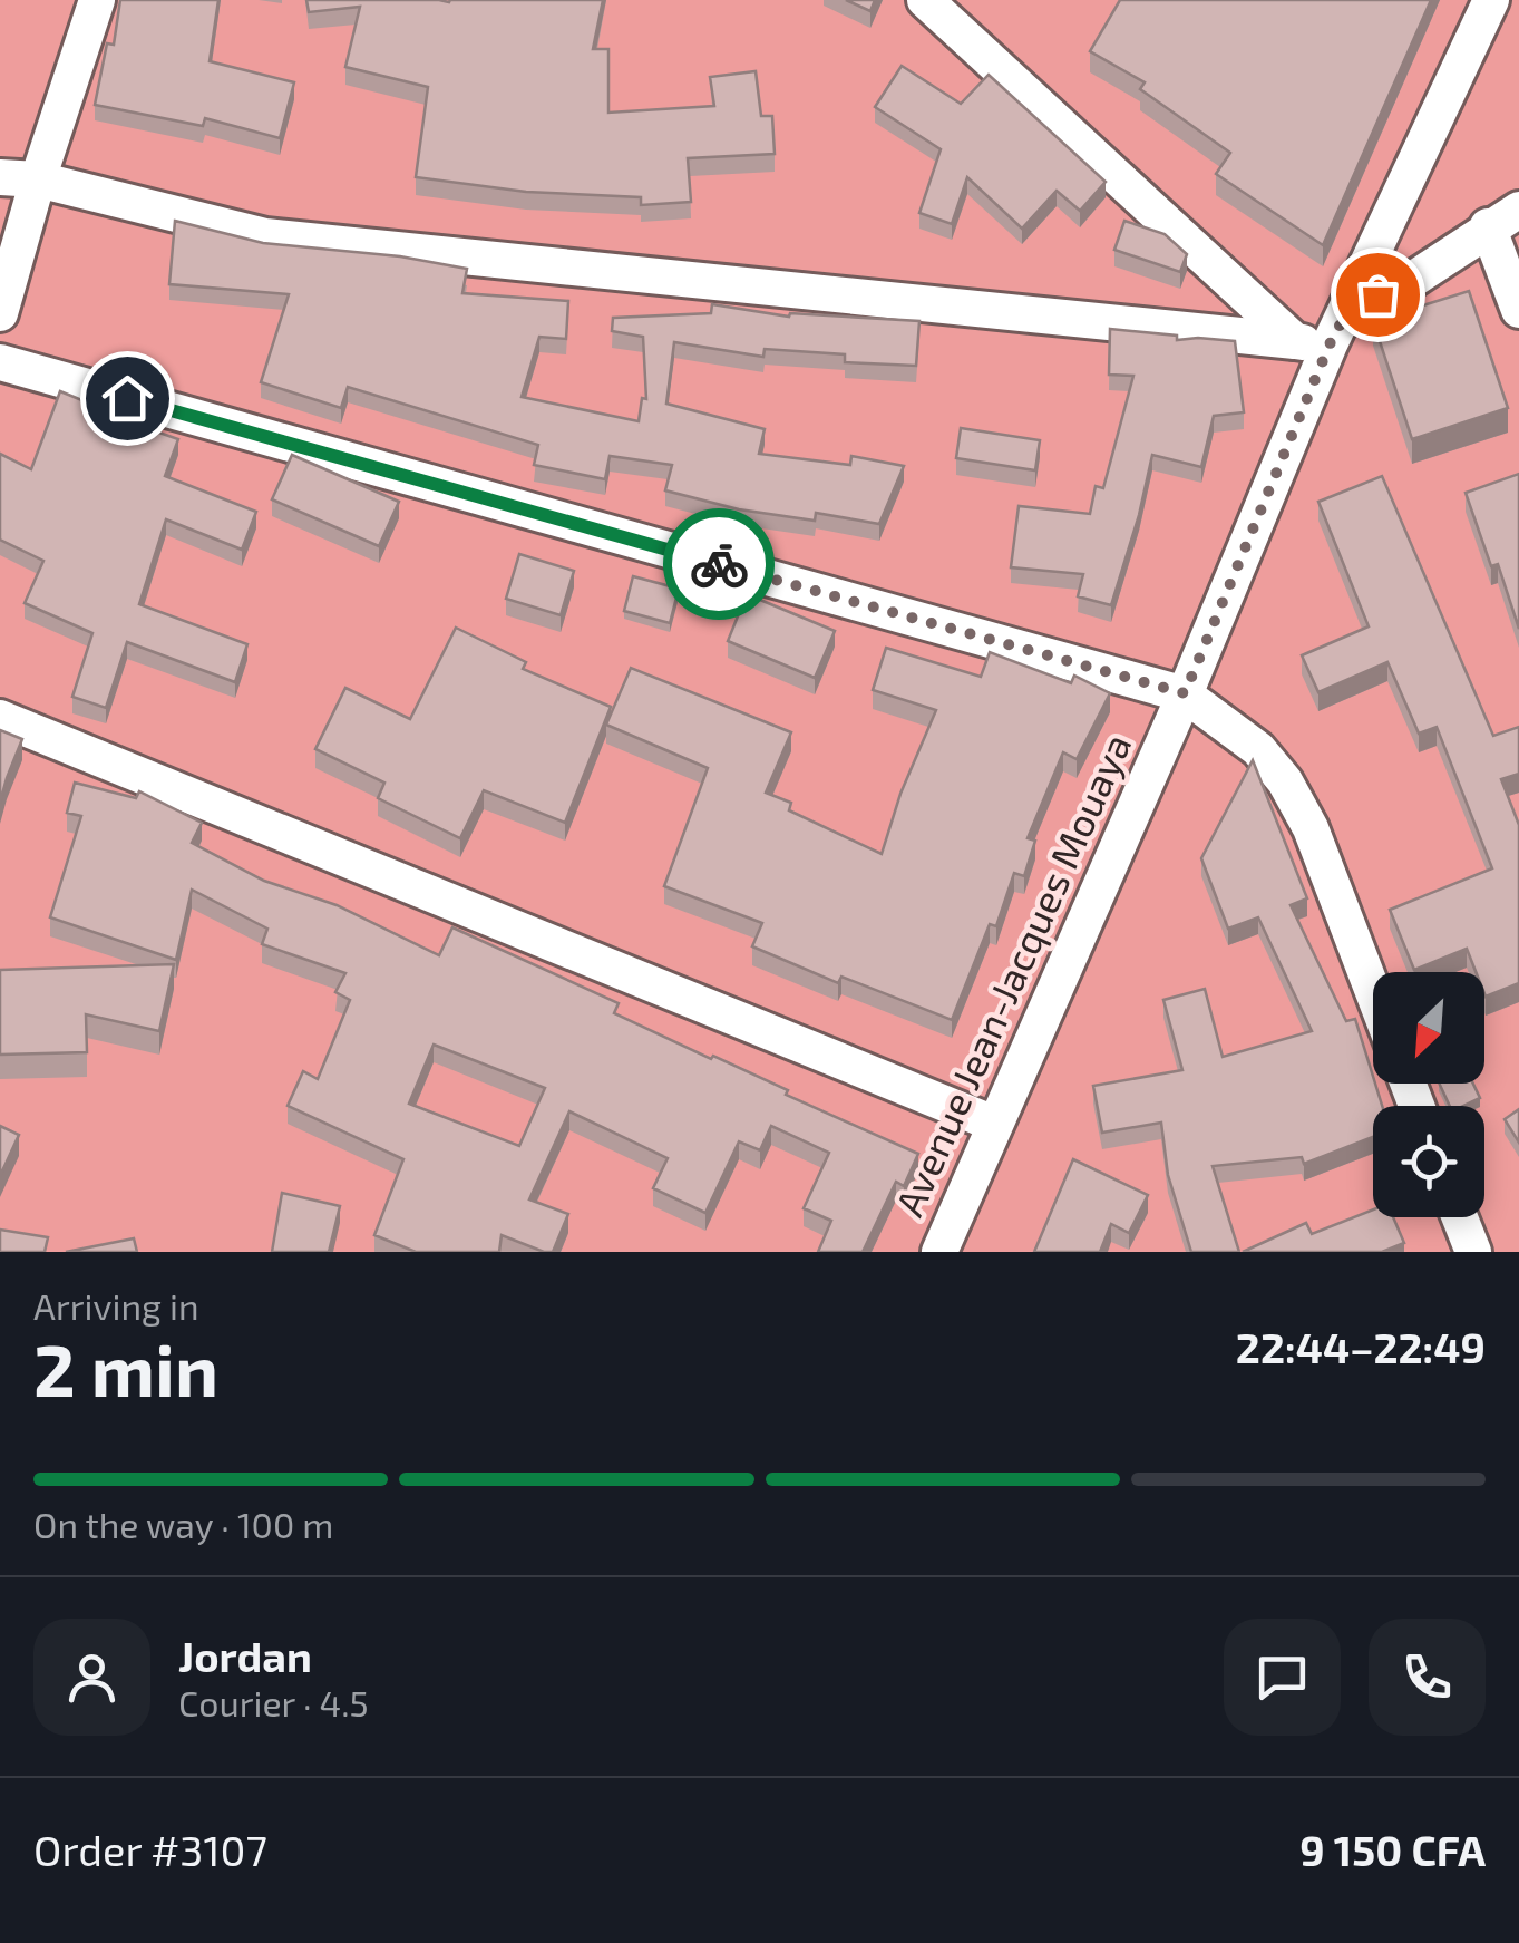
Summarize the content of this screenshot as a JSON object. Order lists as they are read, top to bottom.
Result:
{
  "streets": {
    "street": ["Avenue Jean-Jacques Mouaya"]
  },
  "north": "bottom left",
  "page": {
    "heading": ["2 min", "Arriving in", "22:44–22:49"],
    "panel": [
      "Jordan",
      "Courier · 4.5",
      "Order #3107",
      "9 150 CFA"
    ],
    "bar": "On the way · 100 m"
  }
}
